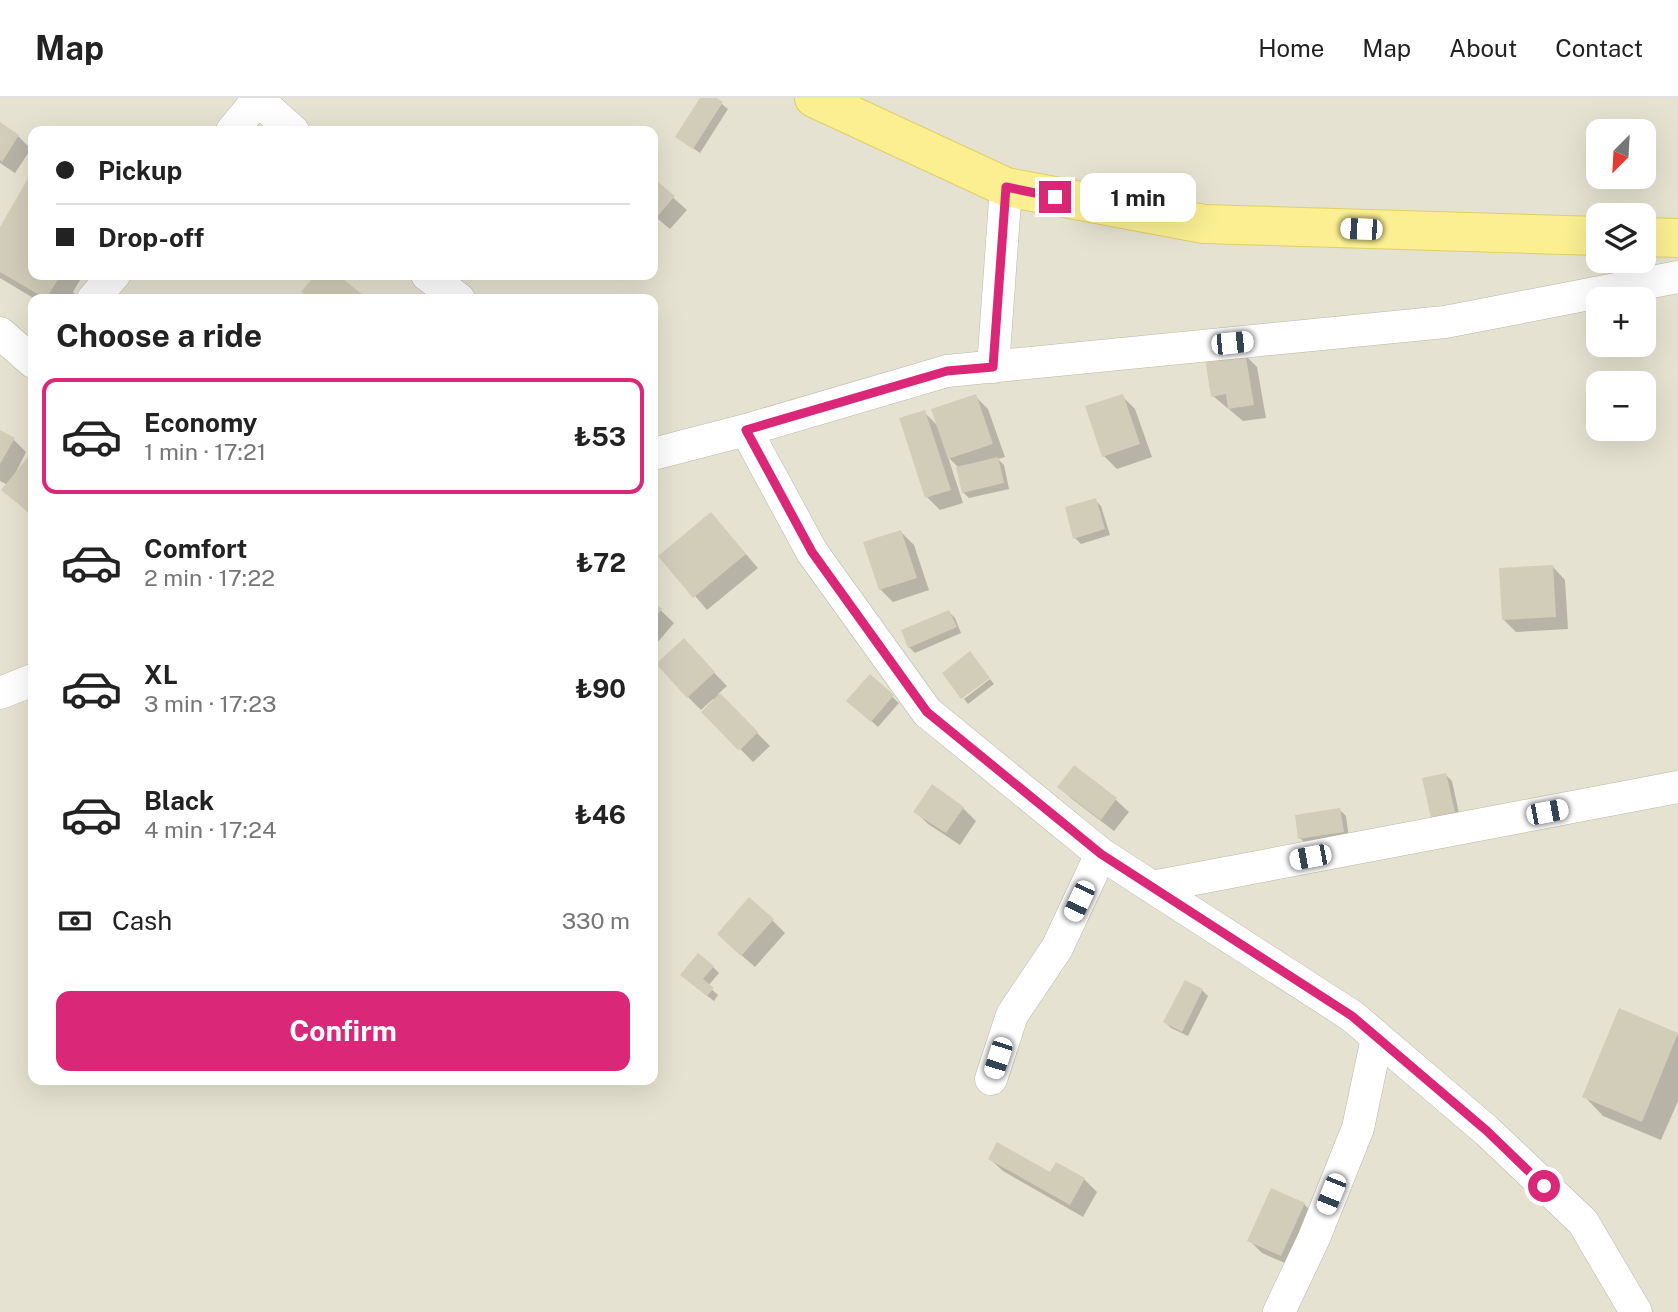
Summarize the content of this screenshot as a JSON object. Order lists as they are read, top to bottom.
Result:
{
  "north": "bottom left",
  "page": {
    "header": "Map",
    "nav": [
      "Home",
      "Map",
      "About",
      "Contact"
    ],
    "map_buttons": ["+", "−"],
    "banner": ["Pickup", "Drop-off"],
    "bubble": "1 min",
    "heading": "Choose a ride",
    "list": [
      {
        "name": "Economy",
        "note": "1 min · 17:21",
        "value": "₺53"
      },
      {
        "name": "Comfort",
        "note": "2 min · 17:22",
        "value": "₺72"
      },
      {
        "name": "XL",
        "note": "3 min · 17:23",
        "value": "₺90"
      },
      {
        "name": "Black",
        "note": "4 min · 17:24",
        "value": "₺46"
      }
    ],
    "pay": ["Cash", "330 m"],
    "buttons": "Confirm"
  }
}
